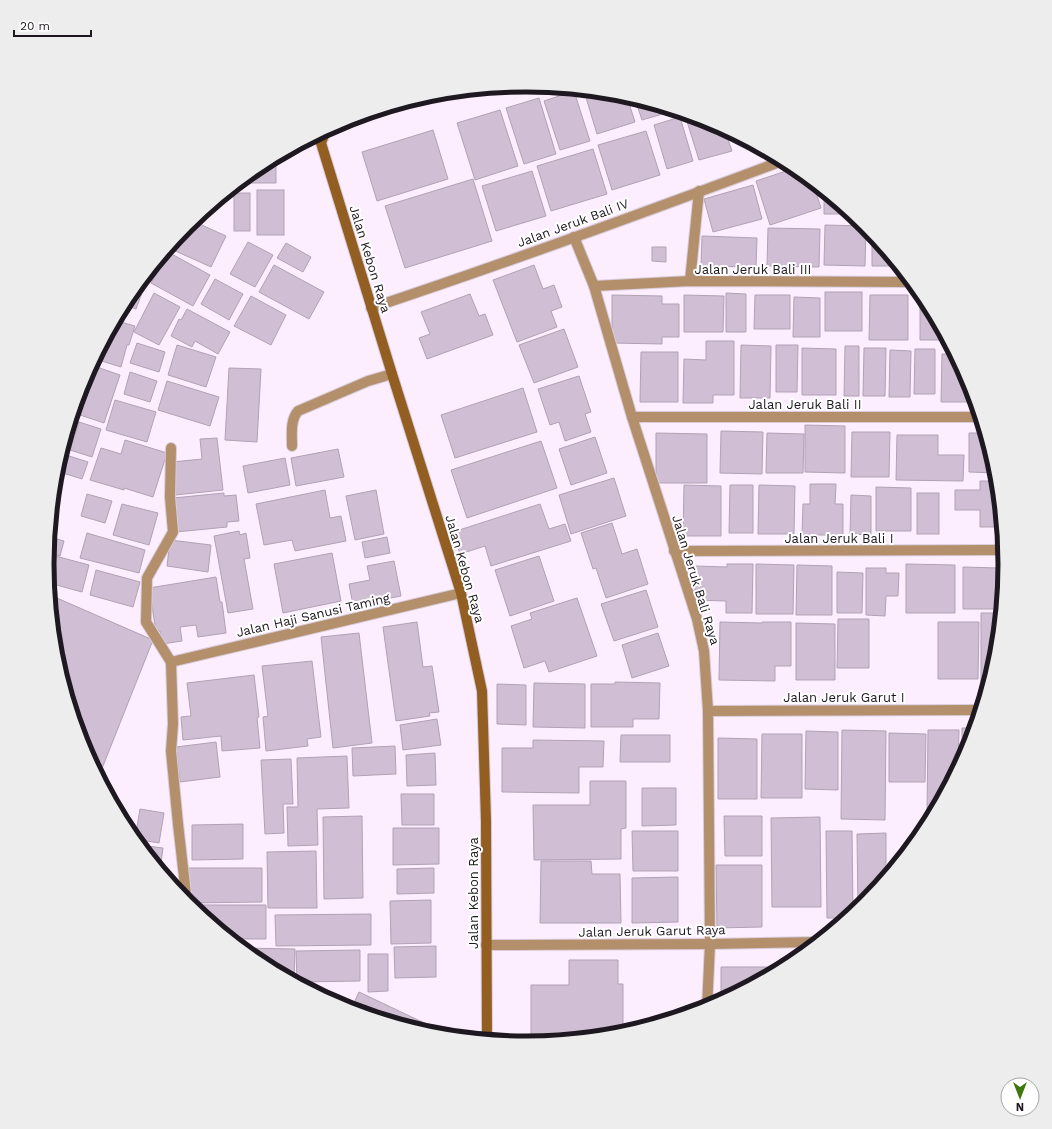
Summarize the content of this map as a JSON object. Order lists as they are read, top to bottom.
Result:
{
  "streets": {
    "street": [
      "Jalan Jeruk Bali IV",
      "Jalan Kebon Raya",
      "Jalan Jeruk Bali III",
      "Jalan Jeruk Bali II",
      "Jalan Jeruk Bali I",
      "Jalan Jeruk Bali Raya",
      "Jalan Haji Sanusi Taming",
      "Jalan Jeruk Garut I",
      "Jalan Jeruk Garut Raya"
    ]
  },
  "crossings": [
    ["Jalan Jeruk Bali IV", "Jalan Kebon Raya"],
    ["Jalan Jeruk Bali IV", "Jalan Jeruk Bali Raya"],
    ["Jalan Kebon Raya", "Jalan Haji Sanusi Taming"],
    ["Jalan Kebon Raya", "Jalan Jeruk Garut Raya"],
    ["Jalan Jeruk Bali III", "Jalan Jeruk Bali Raya"],
    ["Jalan Jeruk Bali II", "Jalan Jeruk Bali Raya"],
    ["Jalan Jeruk Bali I", "Jalan Jeruk Bali Raya"],
    ["Jalan Jeruk Bali Raya", "Jalan Jeruk Garut I"],
    ["Jalan Jeruk Bali Raya", "Jalan Jeruk Garut Raya"]
  ],
  "scale_bar": "20 m",
  "north": "bottom"
}
